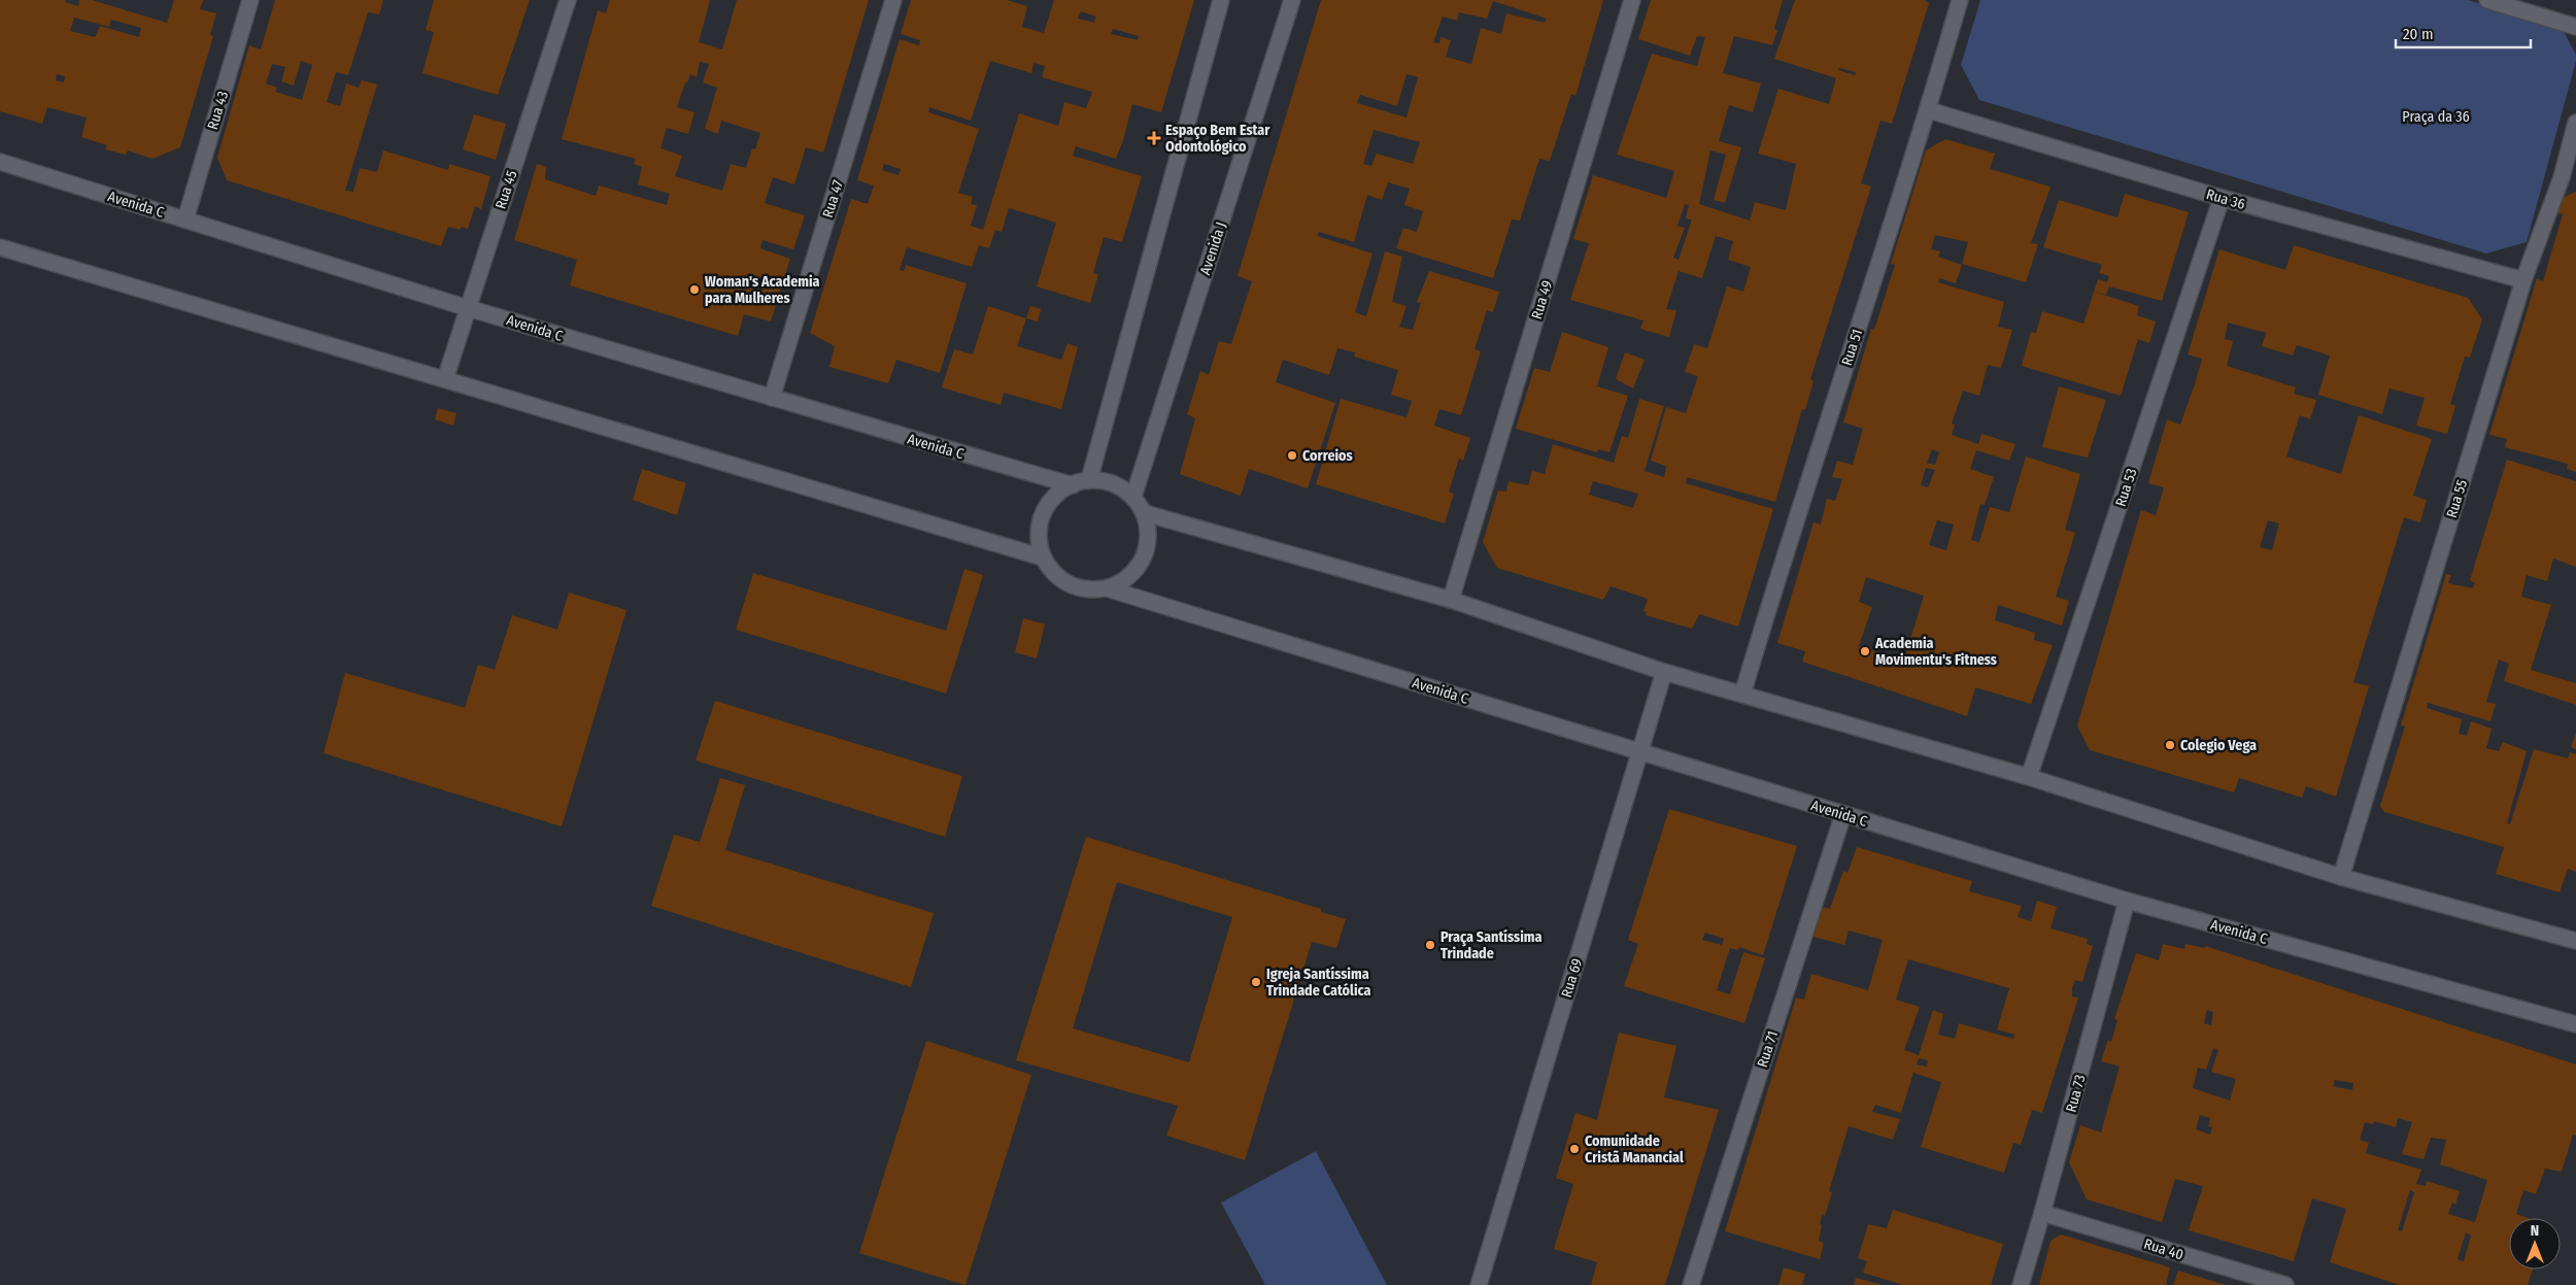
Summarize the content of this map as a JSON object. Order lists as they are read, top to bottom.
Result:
{
  "streets": {
    "street": [
      "Rua 43",
      "Rua 45",
      "Rua 47",
      "Rua 36",
      "Avenida C",
      "Avenida J",
      "Rua 49",
      "Rua 51",
      "Rua 53",
      "Rua 55",
      "Rua 69",
      "Rua 71",
      "Rua 73",
      "Rua 40"
    ]
  },
  "crossings": [
    ["Rua 43", "Avenida C"],
    ["Rua 45", "Avenida C"],
    ["Rua 47", "Avenida C"],
    ["Rua 36", "Rua 51"],
    ["Rua 36", "Rua 53"],
    ["Rua 36", "Rua 55"],
    ["Avenida C", "Avenida J"],
    ["Avenida C", "Rua 69"],
    ["Avenida C", "Rua 71"],
    ["Avenida C", "Rua 73"],
    ["Rua 73", "Rua 40"]
  ],
  "parks": ["Praça da 36"],
  "places": {
    "health": ["Espaço Bem Estar Odontológico"],
    "other": [
      "Woman's Academia para Mulheres",
      "Correios",
      "Academia Movimentu's Fitness",
      "Colegio Vega",
      "Praça Santíssima Trindade",
      "Igreja Santíssima Trindade Católica",
      "Comunidade Cristã Manancial"
    ]
  },
  "scale_bar": "20 m",
  "north": "top"
}
